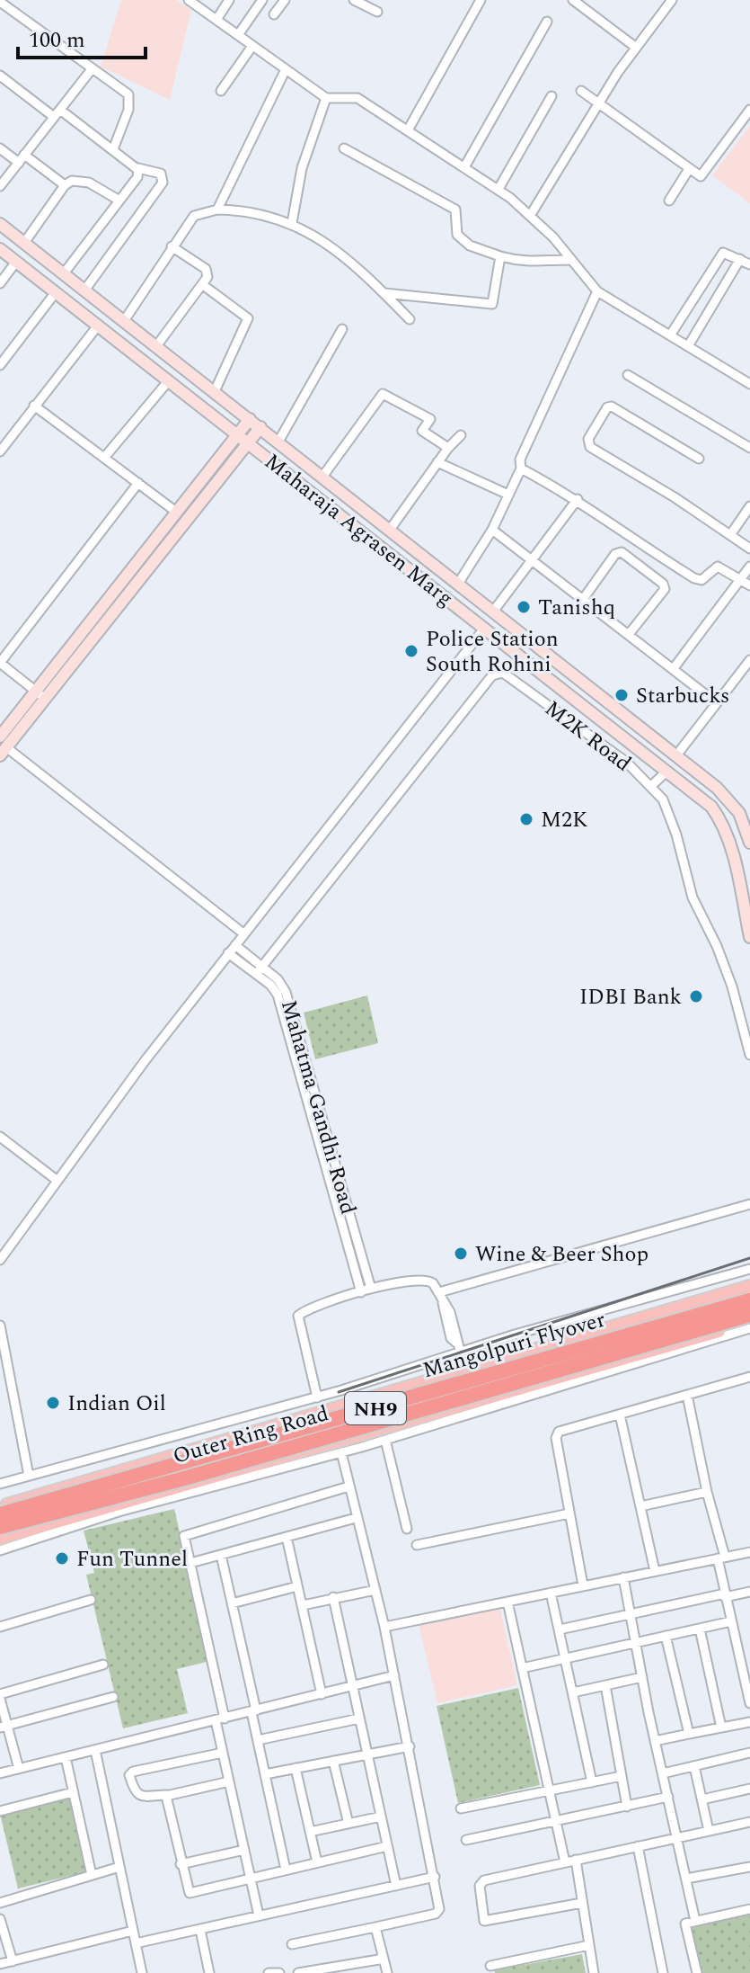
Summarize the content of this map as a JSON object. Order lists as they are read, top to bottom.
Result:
{
  "streets": {
    "highway": ["Mangolpuri Flyover", "NH9"],
    "main road": ["Outer Ring Road"],
    "street": ["Maharaja Agrasen Marg", "M2K Road", "Mahatma Gandhi Road"]
  },
  "crossings": [
    ["M2K Road", "Mahatma Gandhi Road"]
  ],
  "places": [
    "Tanishq",
    "Police Station South Rohini",
    "Starbucks",
    "M2K",
    "IDBI Bank",
    "Wine & Beer Shop",
    "Indian Oil",
    "Fun Tunnel"
  ],
  "scale_bar": "100 m"
}
